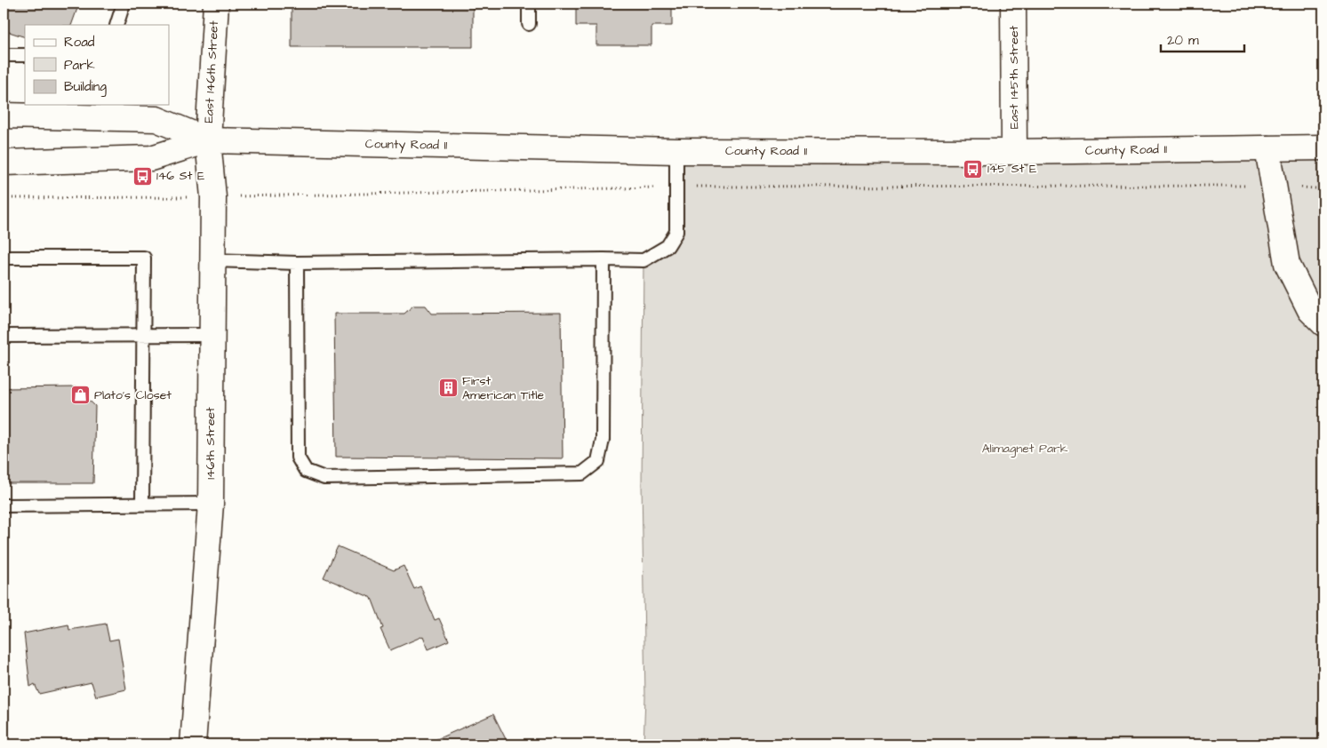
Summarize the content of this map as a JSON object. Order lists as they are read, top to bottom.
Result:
{
  "streets": {
    "street": [
      "East 146th Street",
      "East 145th Street",
      "County Road 11",
      "146th Street"
    ]
  },
  "crossings": [
    ["East 146th Street", "County Road 11"],
    ["East 146th Street", "146th Street"],
    ["East 145th Street", "County Road 11"],
    ["County Road 11", "146th Street"]
  ],
  "parks": ["Alimagnet Park"],
  "places": {
    "bus stop": ["145 St E", "146 St E"],
    "building": ["First American Title"],
    "shop": ["Plato's Closet"]
  },
  "legend": ["Road", "Park", "Building"],
  "scale_bar": "20 m"
}
